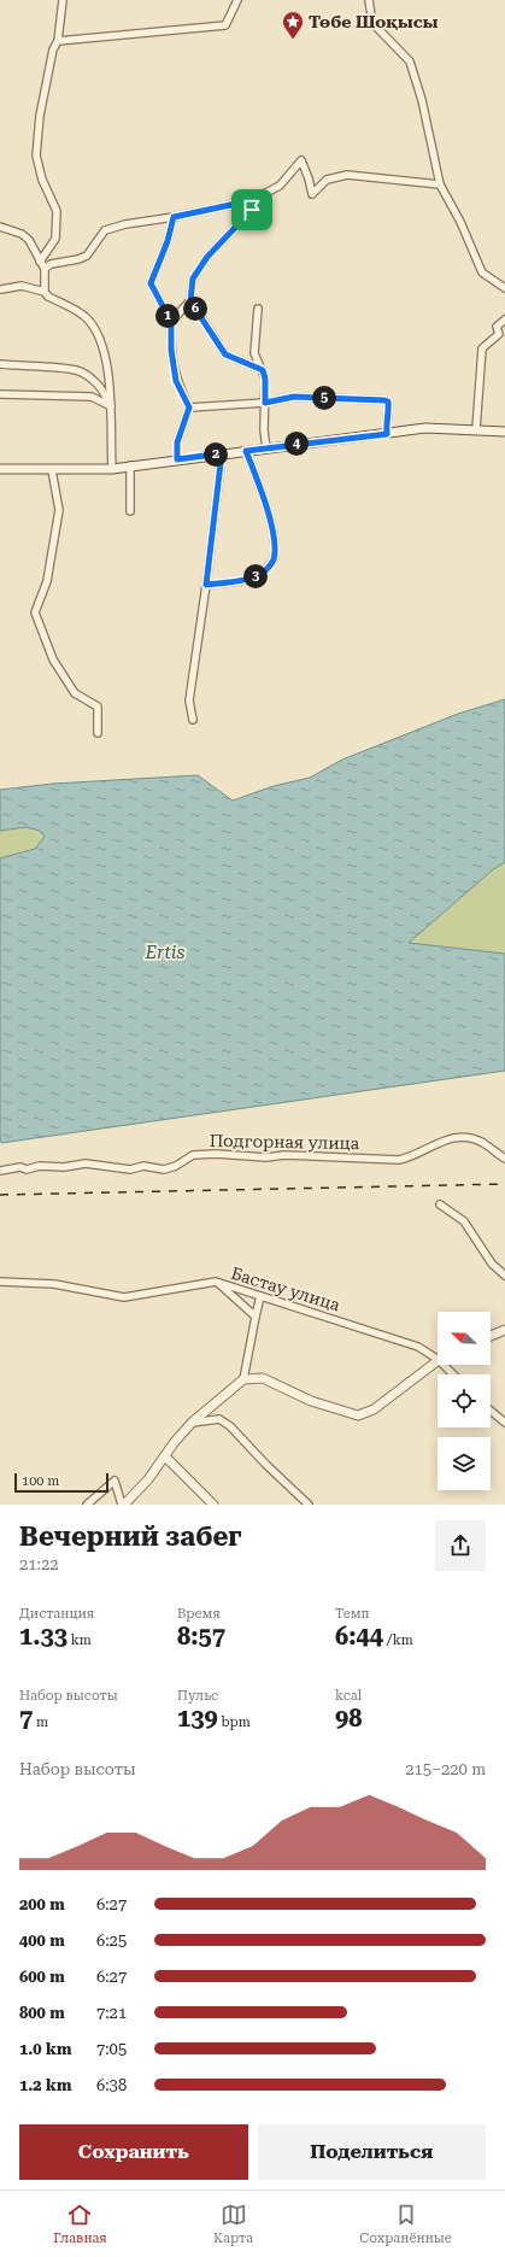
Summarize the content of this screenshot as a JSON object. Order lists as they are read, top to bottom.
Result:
{
  "streets": {
    "street": ["Подгорная улица", "Бастау улица"]
  },
  "water": ["Ertis"],
  "places": {
    "place": ["Төбе Шоқысы"]
  },
  "scale_bar": "100 m",
  "north": "top left",
  "page": {
    "pins": [
      "6",
      "1",
      "5",
      "4",
      "2",
      "3"
    ],
    "scale": "100 m",
    "heading": ["Вечерний забег", "21:22"],
    "stats": [
      ["Дистанция", "1.33 km"],
      ["Время", "8:57"],
      ["Темп", "6:44 /km"],
      ["Набор высоты", "7 m"],
      ["Пульс", "139 bpm"],
      ["kcal", "98"]
    ],
    "chart": ["Набор высоты", "215–220 m"],
    "list": [
      {
        "name": "200 m",
        "note": "6:27"
      },
      {
        "name": "400 m",
        "note": "6:25"
      },
      {
        "name": "600 m",
        "note": "6:27"
      },
      {
        "name": "800 m",
        "note": "7:21"
      },
      {
        "name": "1.0 km",
        "note": "7:05"
      },
      {
        "name": "1.2 km",
        "note": "6:38"
      }
    ],
    "buttons": ["Сохранить", "Поделиться"],
    "tabs": ["Главная", "Карта", "Сохранённые"]
  }
}
